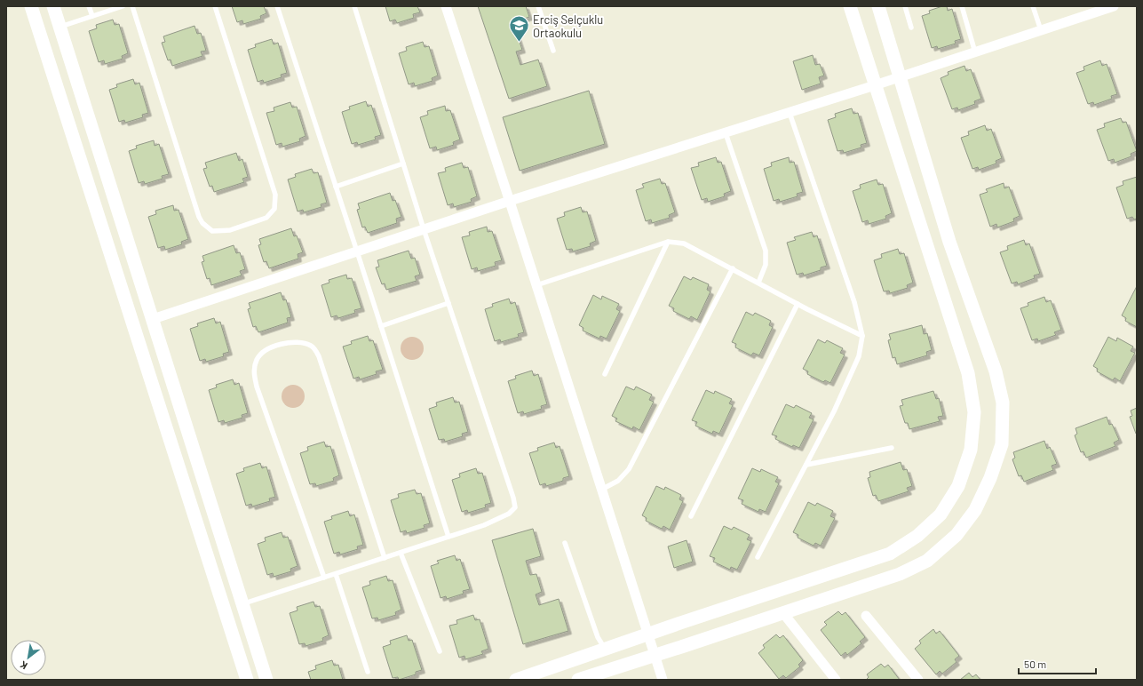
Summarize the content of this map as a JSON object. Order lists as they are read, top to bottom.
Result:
{
  "places": {
    "school or university": ["Erciş Selçuklu Ortaokulu"]
  },
  "scale_bar": "50 m",
  "north": "bottom left"
}
